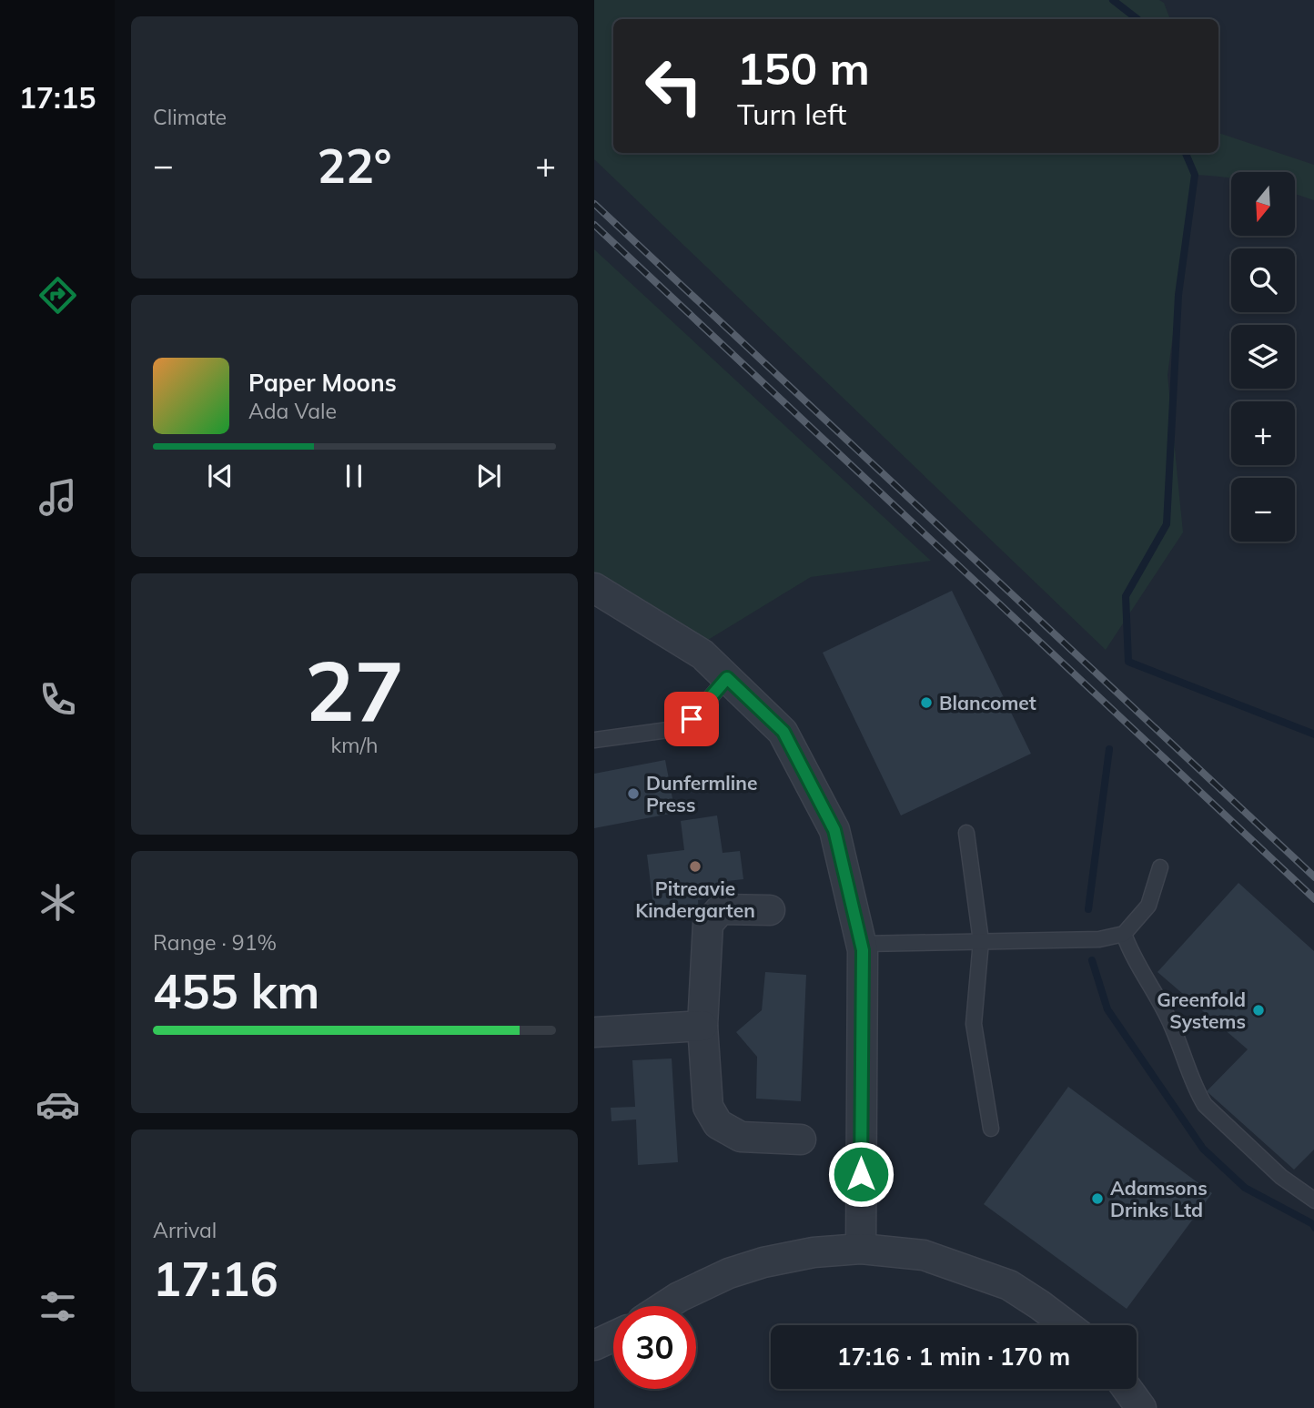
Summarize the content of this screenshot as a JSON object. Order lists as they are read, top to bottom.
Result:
{
  "places": [
    "Blancomet",
    "Dunfermline Press",
    "Pitreavie Kindergarten",
    "Greenfold Systems",
    "Adamsons Drinks Ltd"
  ],
  "north": "bottom",
  "page": {
    "tabs": "17:15",
    "tile": [
      "Climate",
      ["27", "km/h"],
      ["Range · 91%", "455 km"],
      ["Arrival", "17:16"]
    ],
    "turn": ["150 m", "Turn left"],
    "heat": ["−", "22°", "+"],
    "map_buttons": ["+", "−"],
    "song": ["Paper Moons", "Ada Vale"],
    "limit": "30",
    "trip": "17:16 · 1 min · 170 m"
  }
}
